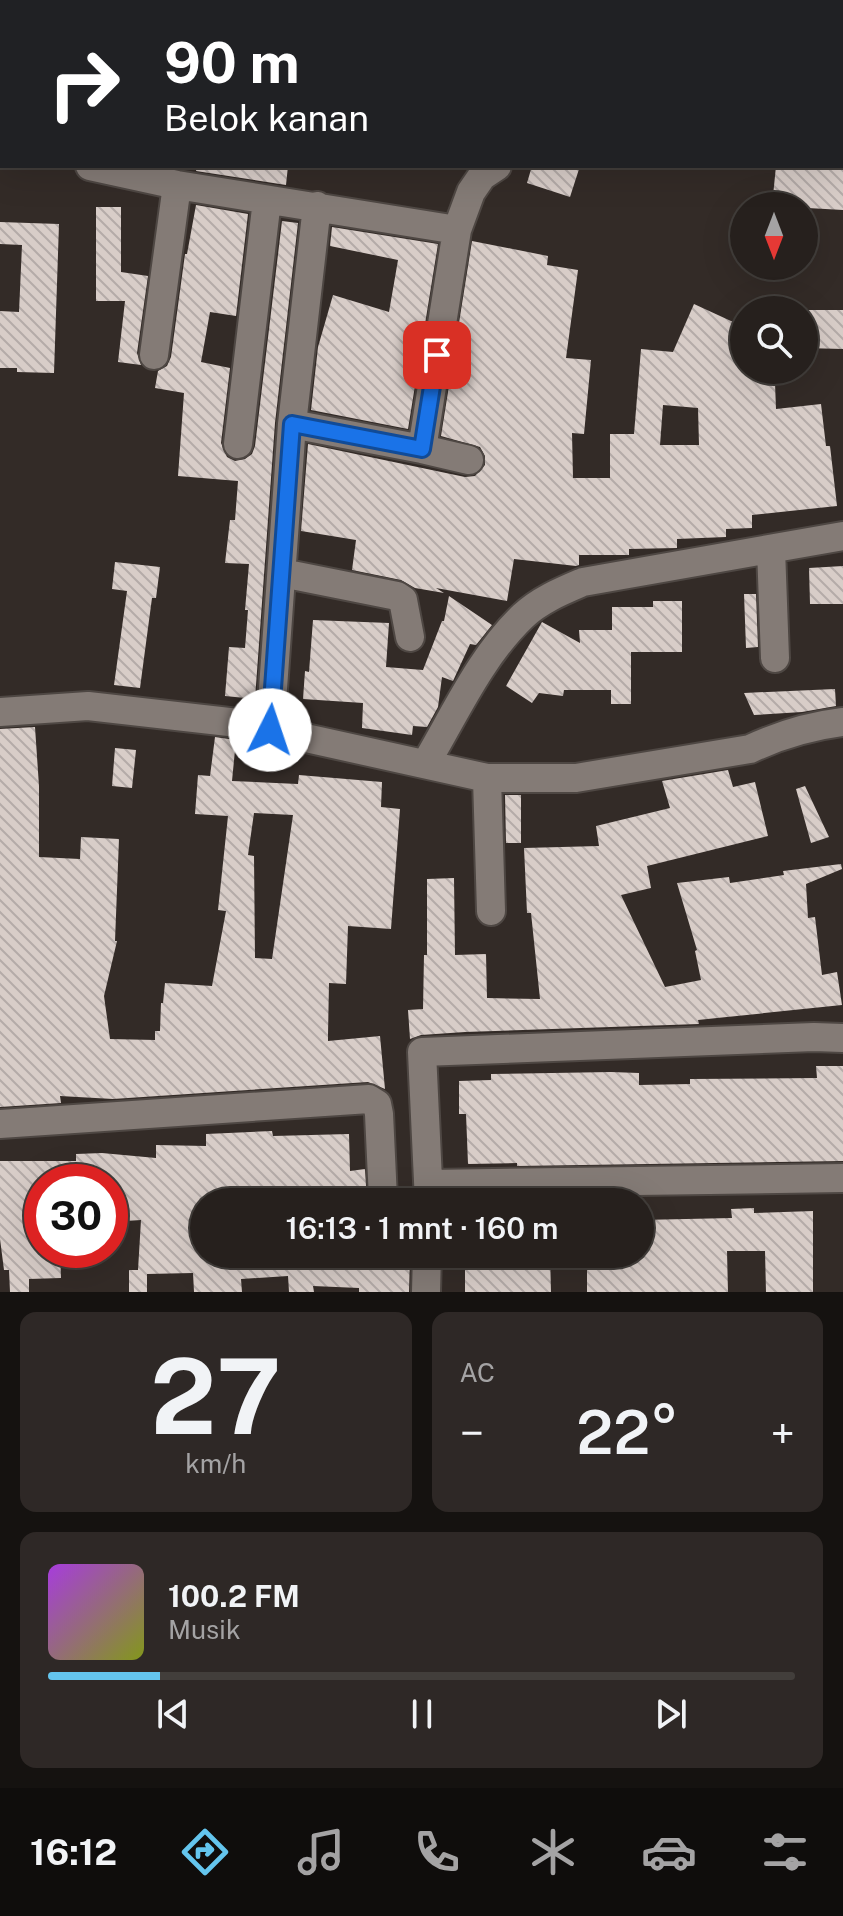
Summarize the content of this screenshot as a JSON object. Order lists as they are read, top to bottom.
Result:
{
  "north": "bottom",
  "page": {
    "turn": ["90 m", "Belok kanan"],
    "limit": "30",
    "trip": "16:13 · 1 mnt · 160 m",
    "tile": [
      ["27", "km/h"],
      "AC"
    ],
    "heat": ["−", "22°", "+"],
    "song": ["100.2 FM", "Musik"],
    "tabs": "16:12"
  }
}
